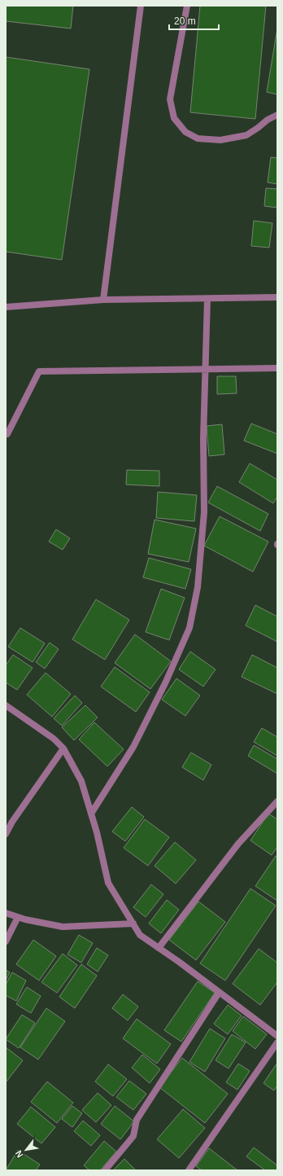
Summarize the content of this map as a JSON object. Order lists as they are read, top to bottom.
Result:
{
  "scale_bar": "20 m",
  "north": "bottom left"
}
